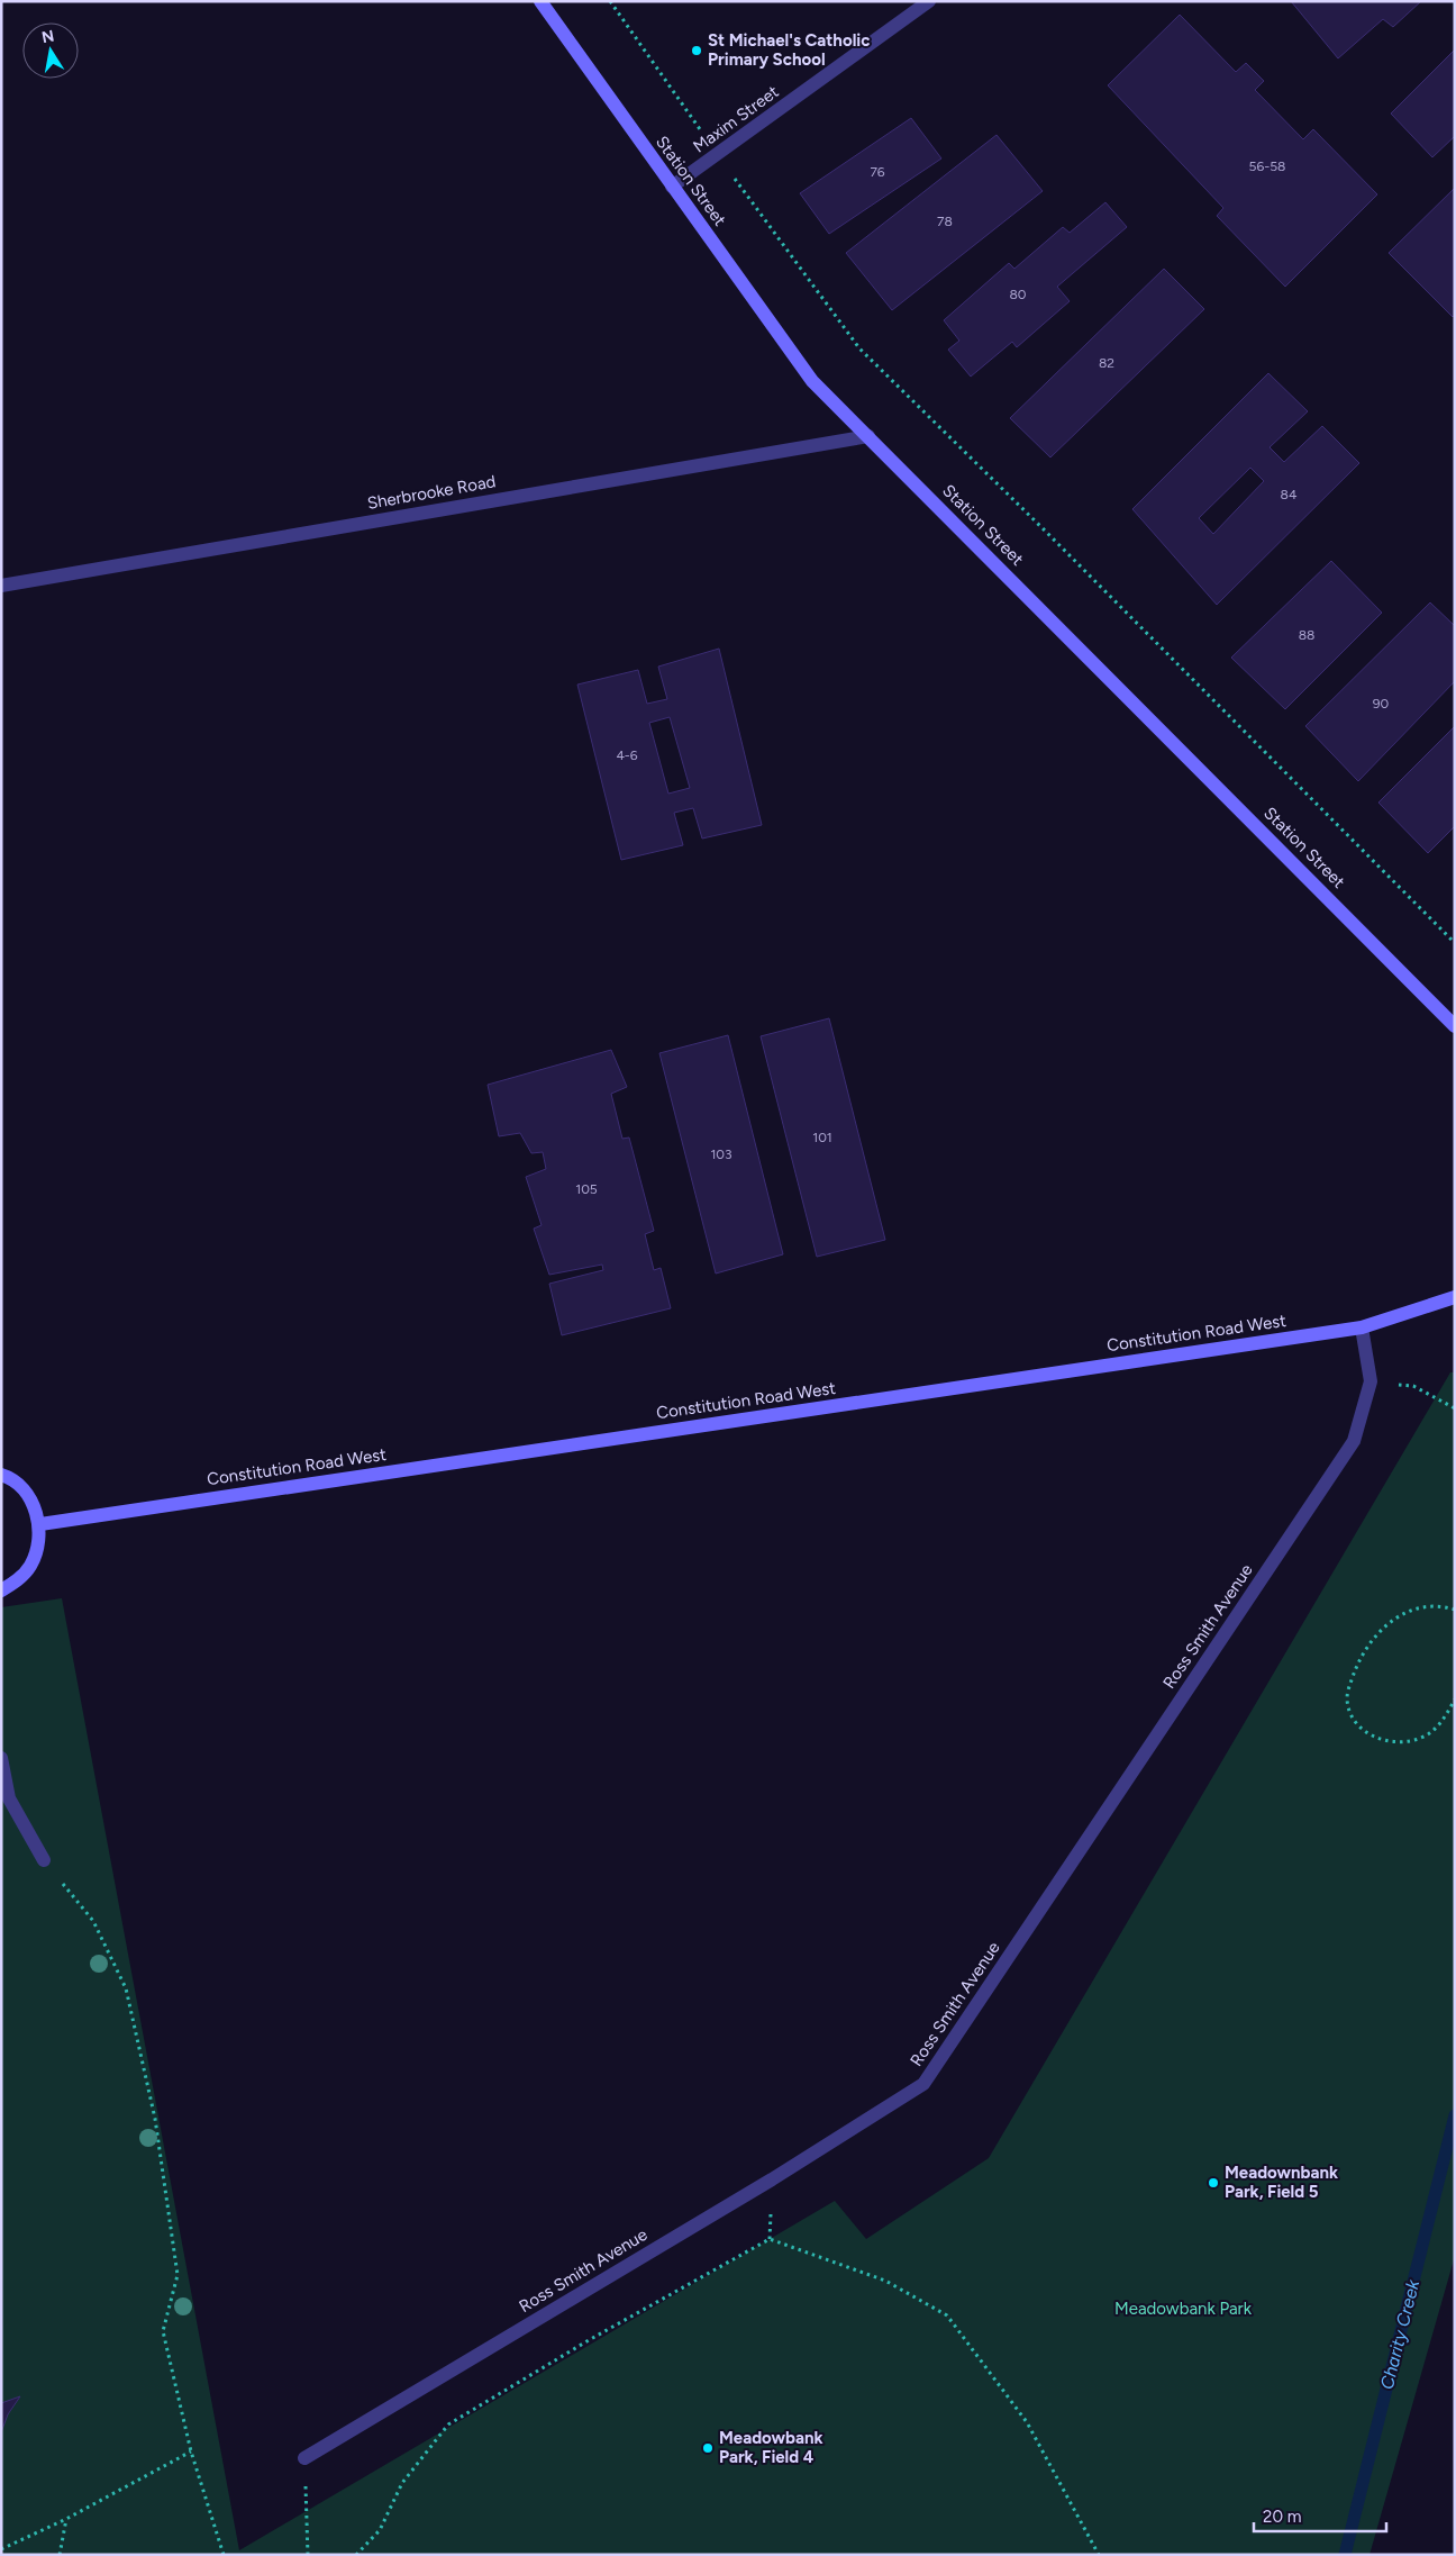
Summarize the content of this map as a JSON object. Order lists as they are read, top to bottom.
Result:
{
  "streets": {
    "main road": ["Station Street", "Constitution Road West"],
    "street": ["Maxim Street", "Sherbrooke Road", "Ross Smith Avenue"]
  },
  "crossings": [
    ["Maxim Street", "Station Street"],
    ["Station Street", "Sherbrooke Road"],
    ["Constitution Road West", "Ross Smith Avenue"]
  ],
  "water": ["Charity Creek"],
  "parks": ["Meadowbank Park"],
  "places": ["St Michael's Catholic Primary School", "Meadownbank Park, Field 5", "Meadowbank Park, Field 4"],
  "house_numbers": [
    "56-58",
    "76",
    "78",
    "80",
    "82",
    "84",
    "88",
    "90",
    "4-6",
    "101",
    "103",
    "105"
  ],
  "scale_bar": "20 m",
  "north": "top"
}
